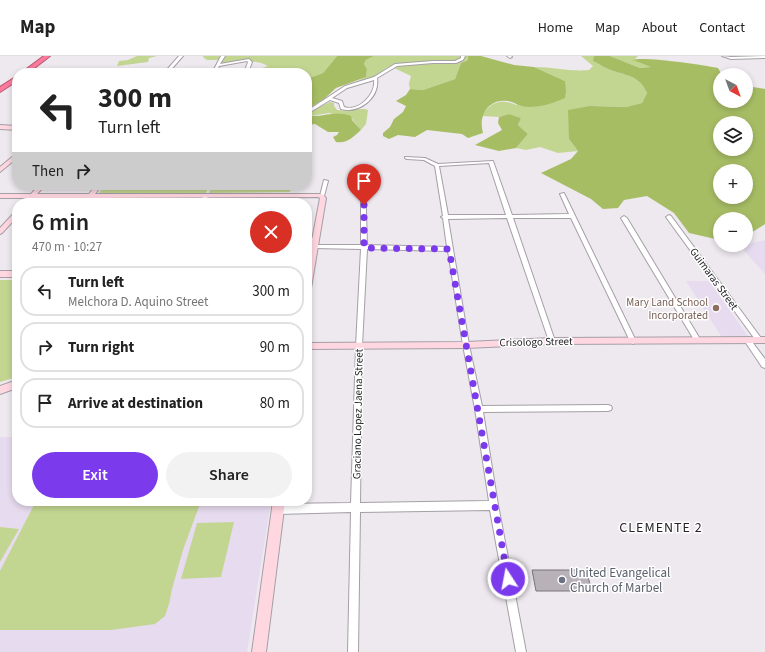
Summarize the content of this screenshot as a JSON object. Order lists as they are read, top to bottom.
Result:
{
  "streets": {
    "street": ["Guimaras Street", "Crisologo Street", "Graciano Lopez Jaena Street"]
  },
  "crossings": [
    ["Guimaras Street", "Crisologo Street"],
    ["Crisologo Street", "Graciano Lopez Jaena Street"]
  ],
  "districts": ["CLEMENTE 2"],
  "places": ["Mary Land School Incorporated", "United Evangelical Church of Marbel"],
  "north": "bottom right",
  "page": {
    "header": "Map",
    "nav": [
      "Home",
      "Map",
      "About",
      "Contact"
    ],
    "map_buttons": ["+", "−"],
    "turn": ["300 m", "Turn left"],
    "then": "Then",
    "heading": ["6 min", "470 m · 10:27"],
    "list": [
      {
        "name": "Turn left",
        "note": "Melchora D. Aquino Street",
        "value": "300 m"
      },
      {
        "name": "Turn right",
        "value": "90 m"
      },
      {
        "name": "Arrive at destination",
        "value": "80 m"
      }
    ],
    "buttons": ["Exit", "Share"]
  }
}
